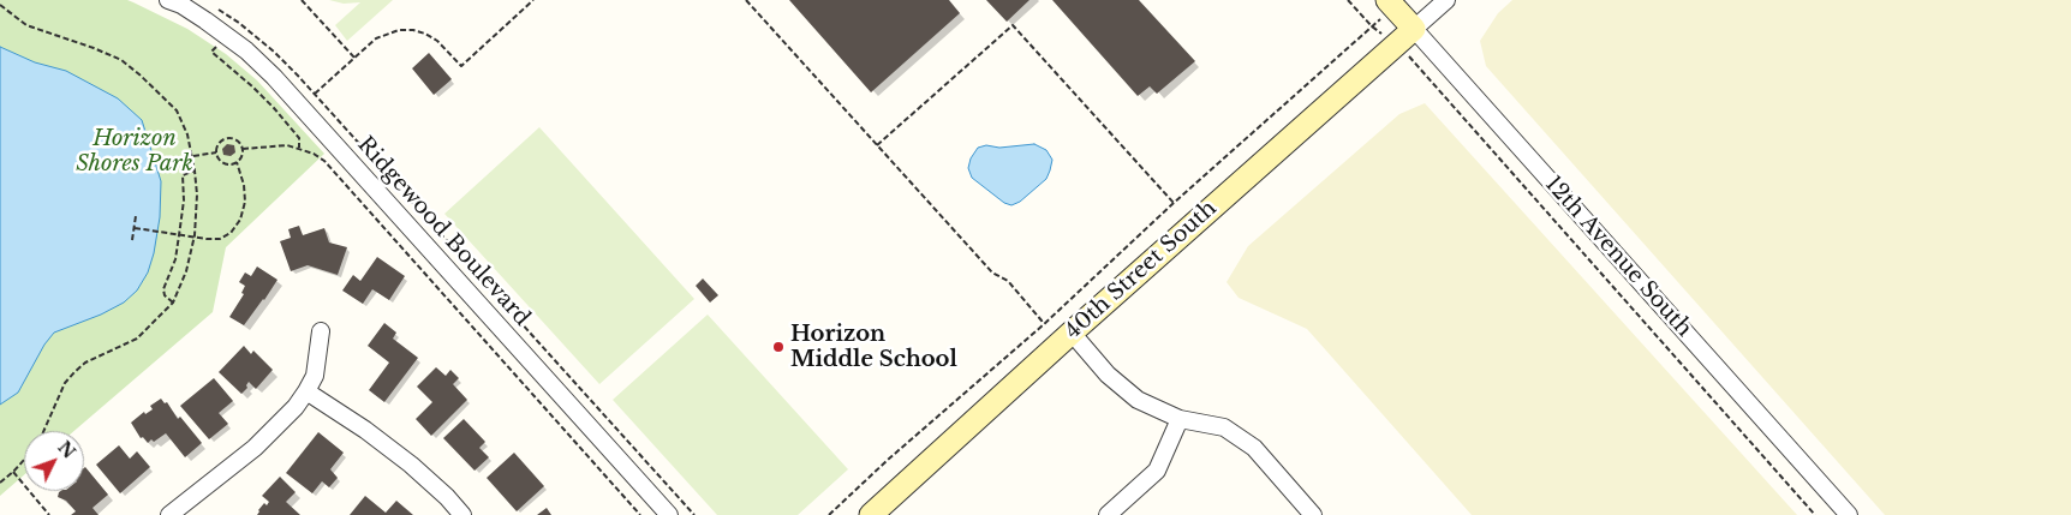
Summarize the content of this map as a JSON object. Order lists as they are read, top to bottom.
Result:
{
  "streets": {
    "street": ["Ridgewood Boulevard", "12th Avenue South", "40th Street South"]
  },
  "crossings": [
    ["12th Avenue South", "40th Street South"]
  ],
  "parks": ["Horizon Shores Park"],
  "places": ["Horizon Middle School"],
  "north": "top right"
}
